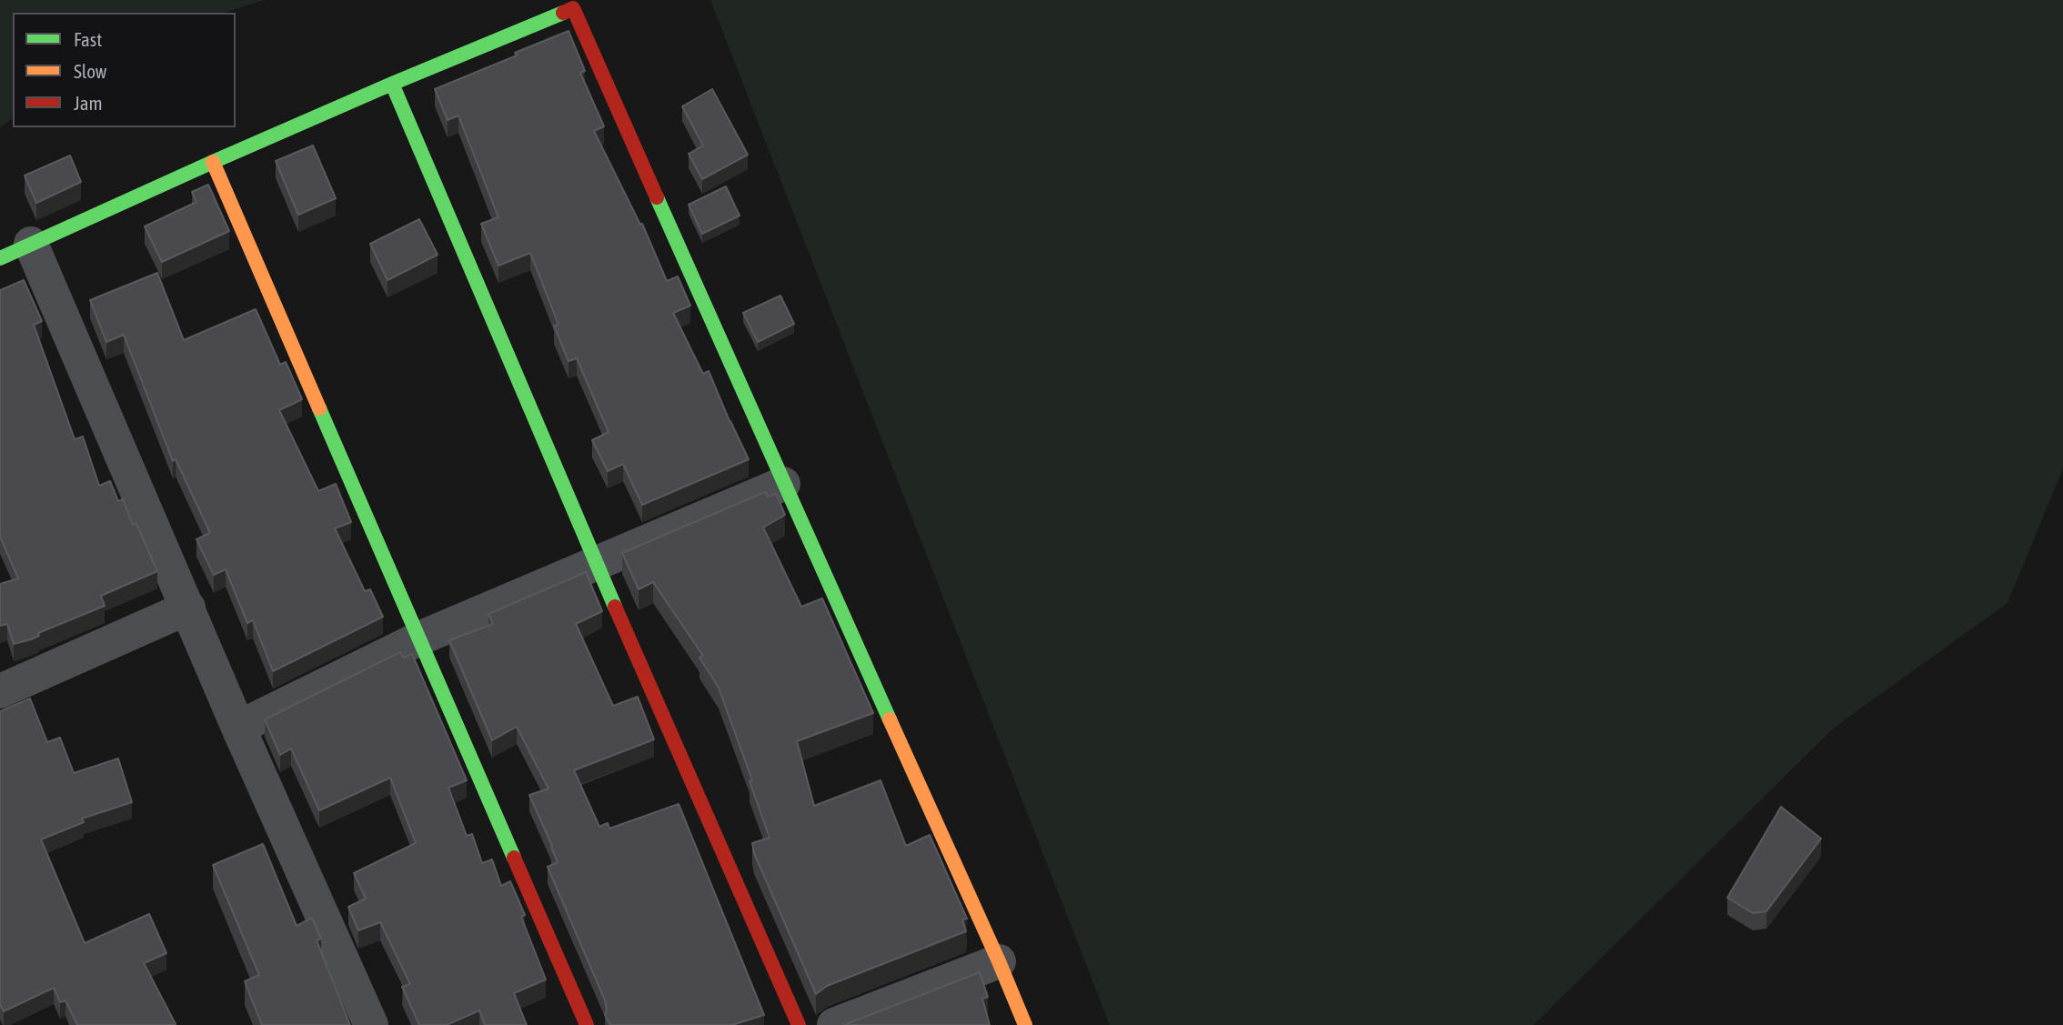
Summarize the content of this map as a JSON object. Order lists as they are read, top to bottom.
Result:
{
  "legend": ["Fast", "Slow", "Jam"]
}
